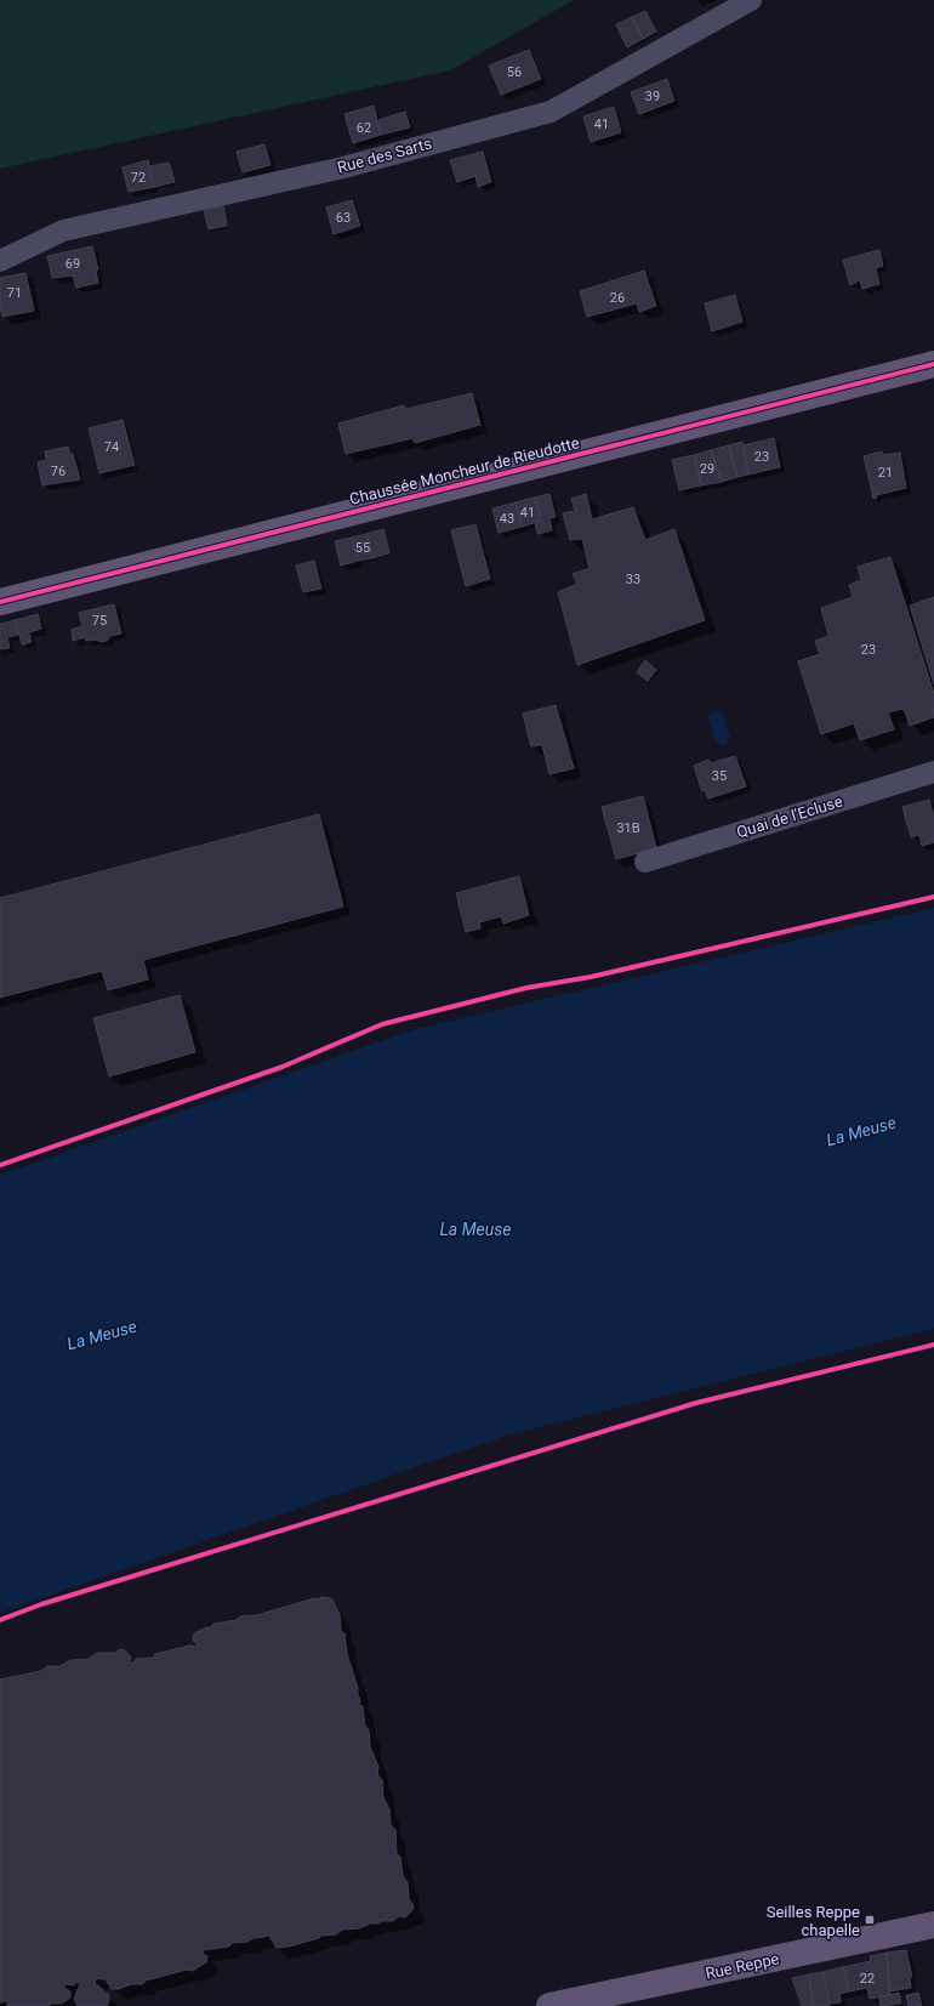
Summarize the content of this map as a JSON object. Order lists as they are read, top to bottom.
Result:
{
  "streets": {
    "main road": ["Chaussée Moncheur de Rieudotte", "Rue Reppe"],
    "street": ["Rue des Sarts", "Quai de l'Ecluse"]
  },
  "water": ["La Meuse"],
  "places": {
    "transit": ["Seilles Reppe chapelle"]
  },
  "house_numbers": [
    "56",
    "39",
    "41",
    "62",
    "72",
    "63",
    "69",
    "71",
    "26",
    "74",
    "23",
    "29",
    "76",
    "21",
    "41",
    "43",
    "55",
    "33",
    "75",
    "23",
    "35",
    "31B",
    "22"
  ]
}
